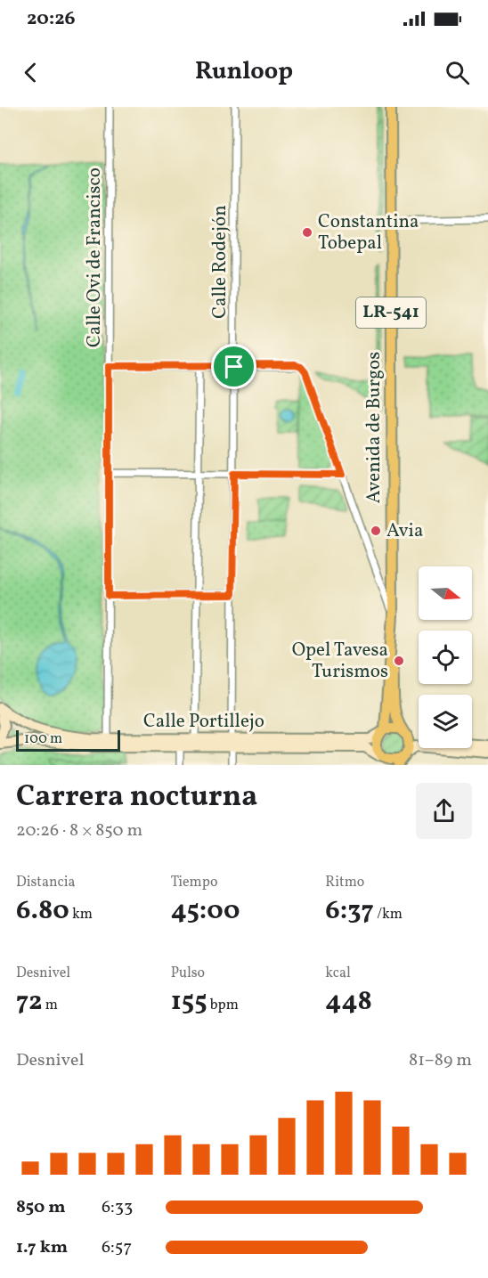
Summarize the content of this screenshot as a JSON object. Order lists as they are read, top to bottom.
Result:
{
  "streets": {
    "main road": ["LR-541", "Avenida de Burgos", "Calle Portillejo"],
    "street": ["Calle Ovi de Francisco", "Calle Rodejón"]
  },
  "crossings": [
    ["Calle Ovi de Francisco", "Calle Portillejo"],
    ["Calle Rodejón", "Calle Portillejo"],
    ["LR-541", "Avenida de Burgos"],
    ["LR-541", "Calle Portillejo"],
    ["Avenida de Burgos", "Calle Portillejo"]
  ],
  "places": ["Constantina Tobepal", "Avia", "Opel Tavesa Turismos"],
  "scale_bar": "100 m",
  "north": "right",
  "page": {
    "status": "20:26",
    "header": "Runloop",
    "scale": "100 m",
    "heading": ["Carrera nocturna", "20:26 · 8 × 850 m"],
    "stats": [
      ["Distancia", "6.80 km"],
      ["Tiempo", "45:00"],
      ["Ritmo", "6:37 /km"],
      ["Desnivel", "72 m"],
      ["Pulso", "155 bpm"],
      ["kcal", "448"]
    ],
    "chart": ["Desnivel", "81–89 m"],
    "list": [
      {
        "name": "850 m",
        "note": "6:33"
      },
      {
        "name": "1.7 km",
        "note": "6:57"
      }
    ]
  }
}
